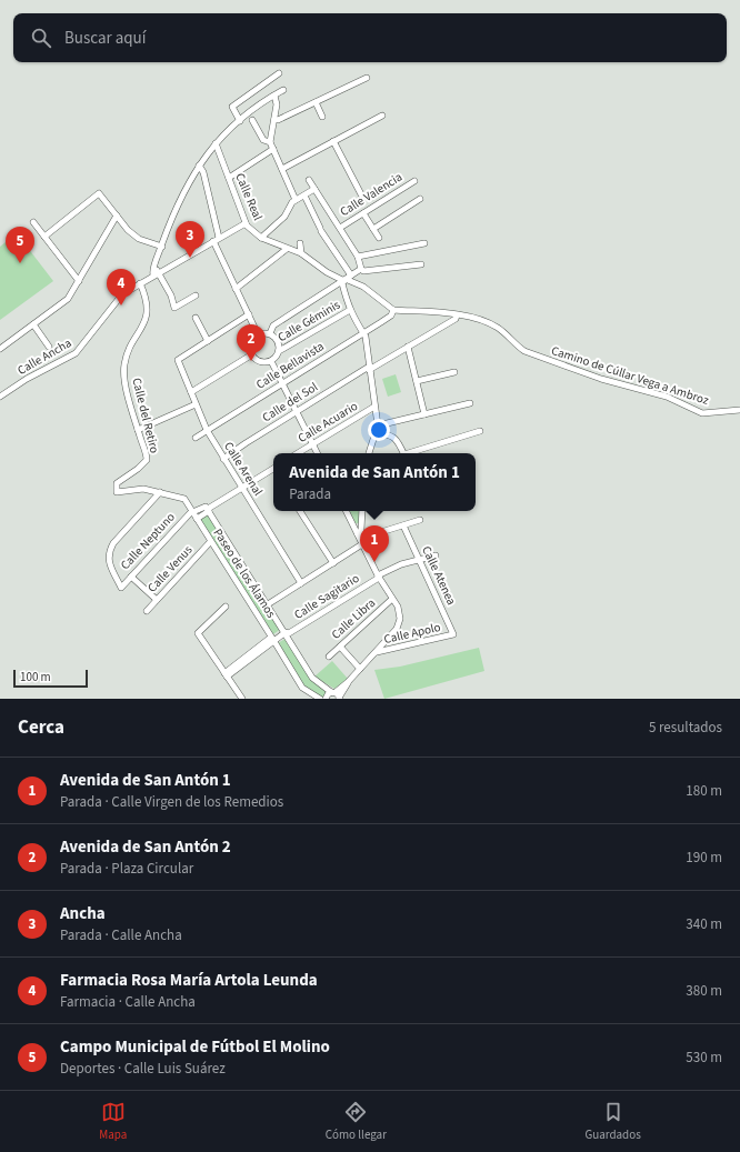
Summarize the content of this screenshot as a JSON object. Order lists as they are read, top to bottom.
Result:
{
  "streets": {
    "street": [
      "Calle Valencia",
      "Calle Real",
      "Calle Géminis",
      "Calle Ancha",
      "Calle Bellavista",
      "Camino de Cúllar Vega a Ambroz",
      "Calle del Sol",
      "Calle del Retiro",
      "Calle Acuario",
      "Calle Arenal",
      "Calle Neptuno",
      "Calle Venus",
      "Paseo de los Álamos",
      "Calle Atenea",
      "Calle Sagitario",
      "Calle Libra",
      "Calle Apolo"
    ]
  },
  "crossings": [
    ["Calle Real", "Calle Ancha"],
    ["Calle Real", "Calle Bellavista"],
    ["Calle Real", "Camino de Cúllar Vega a Ambroz"],
    ["Calle Ancha", "Calle del Retiro"],
    ["Calle Bellavista", "Camino de Cúllar Vega a Ambroz"],
    ["Calle Bellavista", "Calle Arenal"],
    ["Camino de Cúllar Vega a Ambroz", "Calle del Sol"],
    ["Calle del Sol", "Calle Arenal"],
    ["Calle del Retiro", "Calle Neptuno"],
    ["Calle Neptuno", "Paseo de los Álamos"],
    ["Calle Venus", "Paseo de los Álamos"],
    ["Paseo de los Álamos", "Calle Sagitario"],
    ["Calle Atenea", "Calle Sagitario"],
    ["Calle Atenea", "Calle Apolo"]
  ],
  "scale_bar": "100 m",
  "page": {
    "search": "Buscar aquí",
    "pins": [
      "3",
      "5",
      "4",
      "2",
      "1"
    ],
    "popup": ["Avenida de San Antón 1", "Parada"],
    "scale": "100 m",
    "heading": ["Cerca", "5 resultados"],
    "list": [
      {
        "mark": "1",
        "name": "Avenida de San Antón 1",
        "note": "Parada · Calle Virgen de los Remedios",
        "value": "180 m"
      },
      {
        "mark": "2",
        "name": "Avenida de San Antón 2",
        "note": "Parada · Plaza Circular",
        "value": "190 m"
      },
      {
        "mark": "3",
        "name": "Ancha",
        "note": "Parada · Calle Ancha",
        "value": "340 m"
      },
      {
        "mark": "4",
        "name": "Farmacia Rosa María Artola Leunda",
        "note": "Farmacia · Calle Ancha",
        "value": "380 m"
      },
      {
        "mark": "5",
        "name": "Campo Municipal de Fútbol El Molino",
        "note": "Deportes · Calle Luis Suárez",
        "value": "530 m"
      }
    ],
    "nav": ["Mapa", "Cómo llegar", "Guardados"]
  }
}
